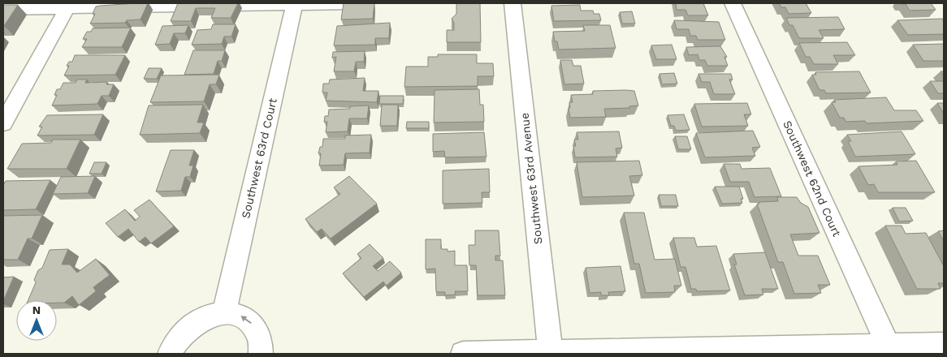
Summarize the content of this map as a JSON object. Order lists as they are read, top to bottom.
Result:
{
  "streets": {
    "street": ["Southwest 63rd Court", "Southwest 63rd Avenue", "Southwest 62nd Court"]
  },
  "north": "top"
}
